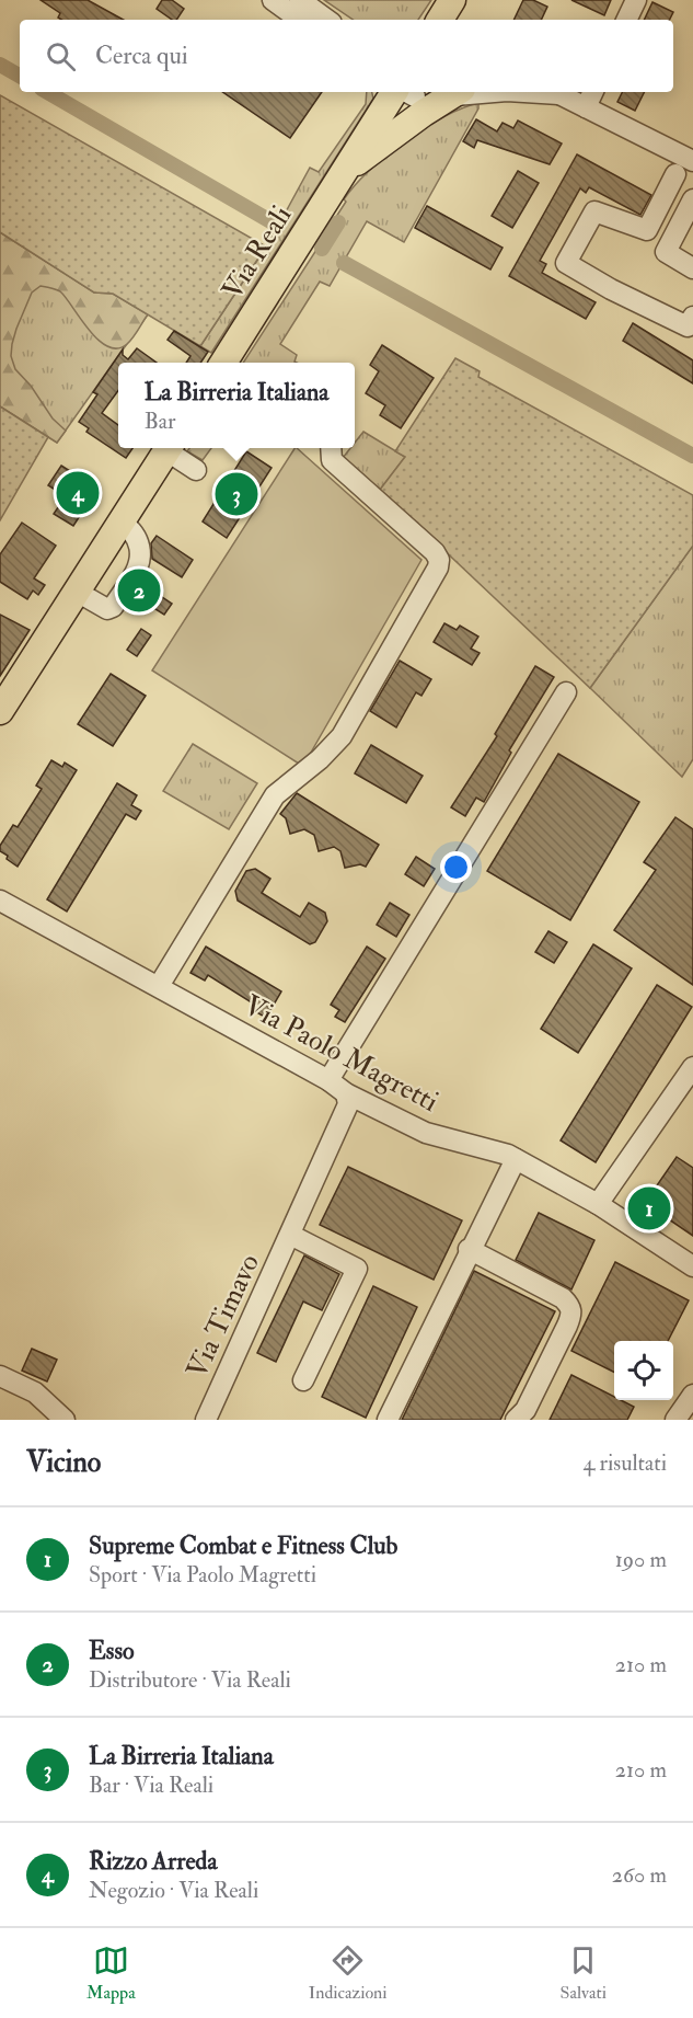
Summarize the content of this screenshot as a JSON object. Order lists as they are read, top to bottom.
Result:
{
  "streets": {
    "main road": ["Via Reali"],
    "street": ["Via Paolo Magretti", "Via Timavo"]
  },
  "crossings": [
    ["Via Paolo Magretti", "Via Timavo"]
  ],
  "page": {
    "search": "Cerca qui",
    "popup": ["La Birreria Italiana", "Bar"],
    "pins": [
      "4",
      "3",
      "2",
      "1"
    ],
    "heading": ["Vicino", "4 risultati"],
    "list": [
      {
        "mark": "1",
        "name": "Supreme Combat e Fitness Club",
        "note": "Sport · Via Paolo Magretti",
        "value": "190 m"
      },
      {
        "mark": "2",
        "name": "Esso",
        "note": "Distributore · Via Reali",
        "value": "210 m"
      },
      {
        "mark": "3",
        "name": "La Birreria Italiana",
        "note": "Bar · Via Reali",
        "value": "210 m"
      },
      {
        "mark": "4",
        "name": "Rizzo Arreda",
        "note": "Negozio · Via Reali",
        "value": "260 m"
      }
    ],
    "nav": ["Mappa", "Indicazioni", "Salvati"]
  }
}
